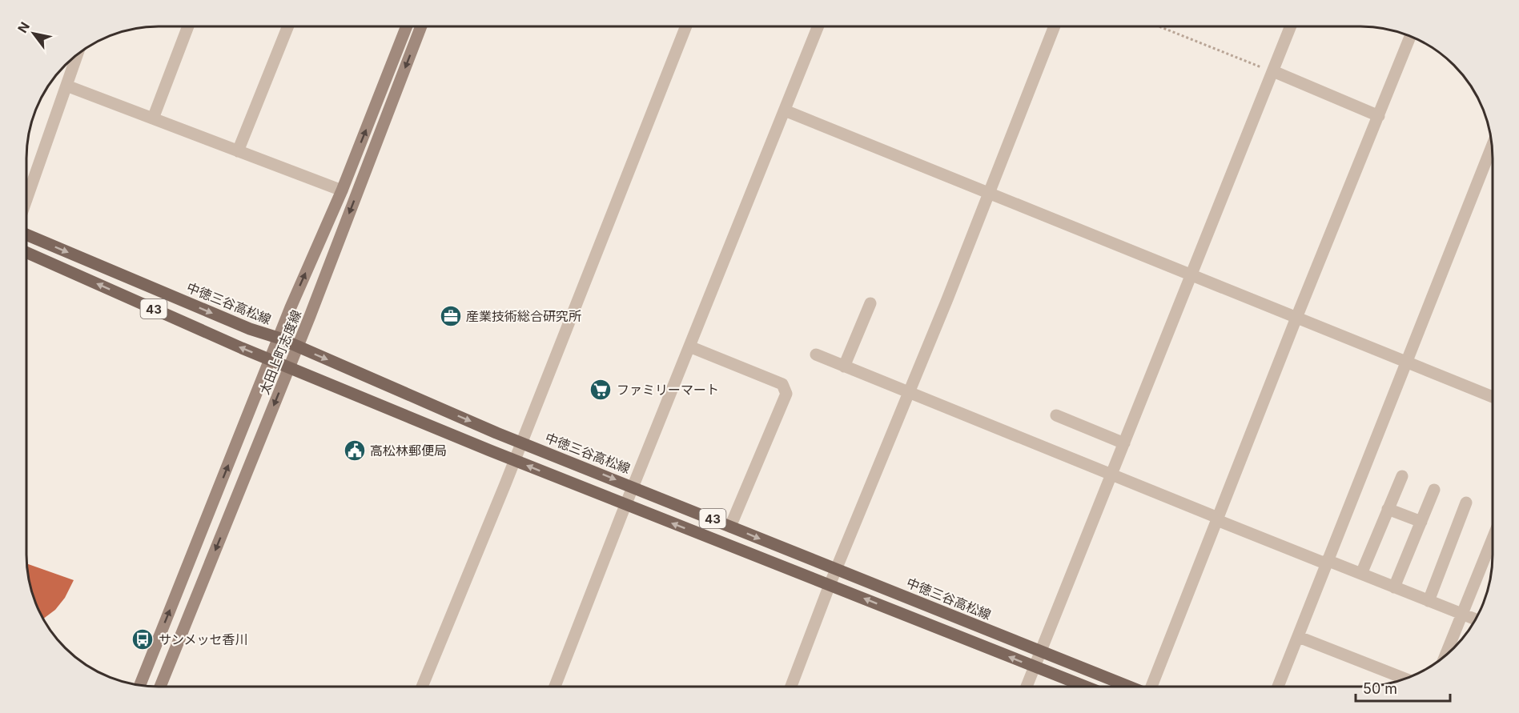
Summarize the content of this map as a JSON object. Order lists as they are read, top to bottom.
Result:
{
  "streets": {
    "main road": ["中徳三谷高松線", "43", "太田上町志度線"]
  },
  "crossings": [
    ["中徳三谷高松線", "太田上町志度線"],
    ["43", "太田上町志度線"]
  ],
  "places": {
    "office": ["産業技術総合研究所"],
    "supermarket": ["ファミリーマート"],
    "public building": ["高松林郵便局"],
    "bus stop": ["サンメッセ香川"]
  },
  "scale_bar": "50 m",
  "north": "top left"
}
